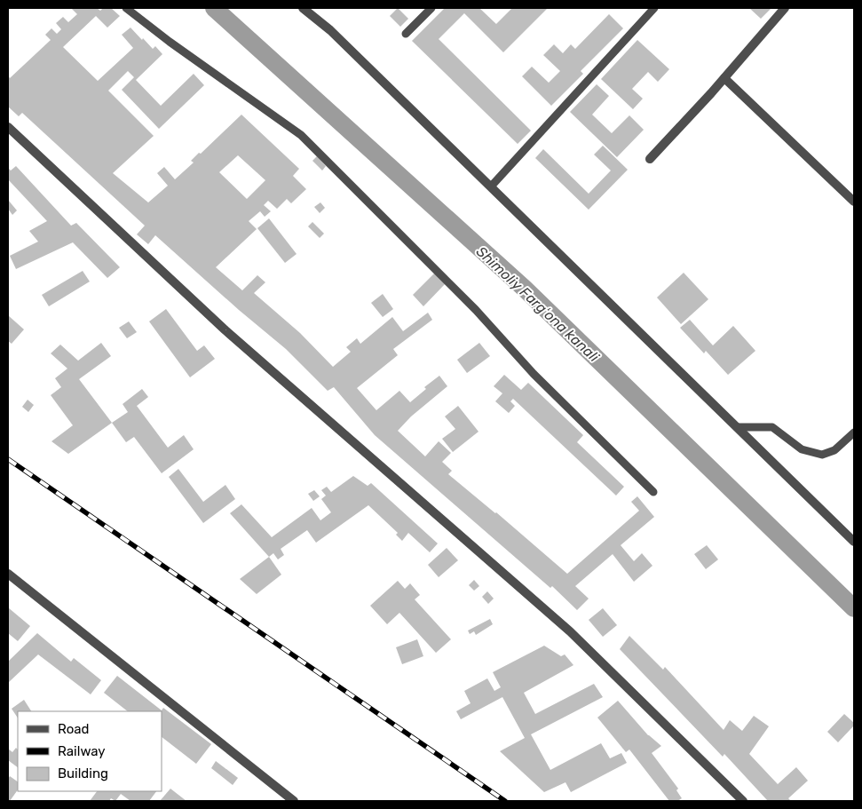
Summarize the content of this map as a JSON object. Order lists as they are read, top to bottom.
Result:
{
  "water": ["Shimoliy Fargʻona kanali"],
  "legend": ["Road", "Railway", "Building"]
}
